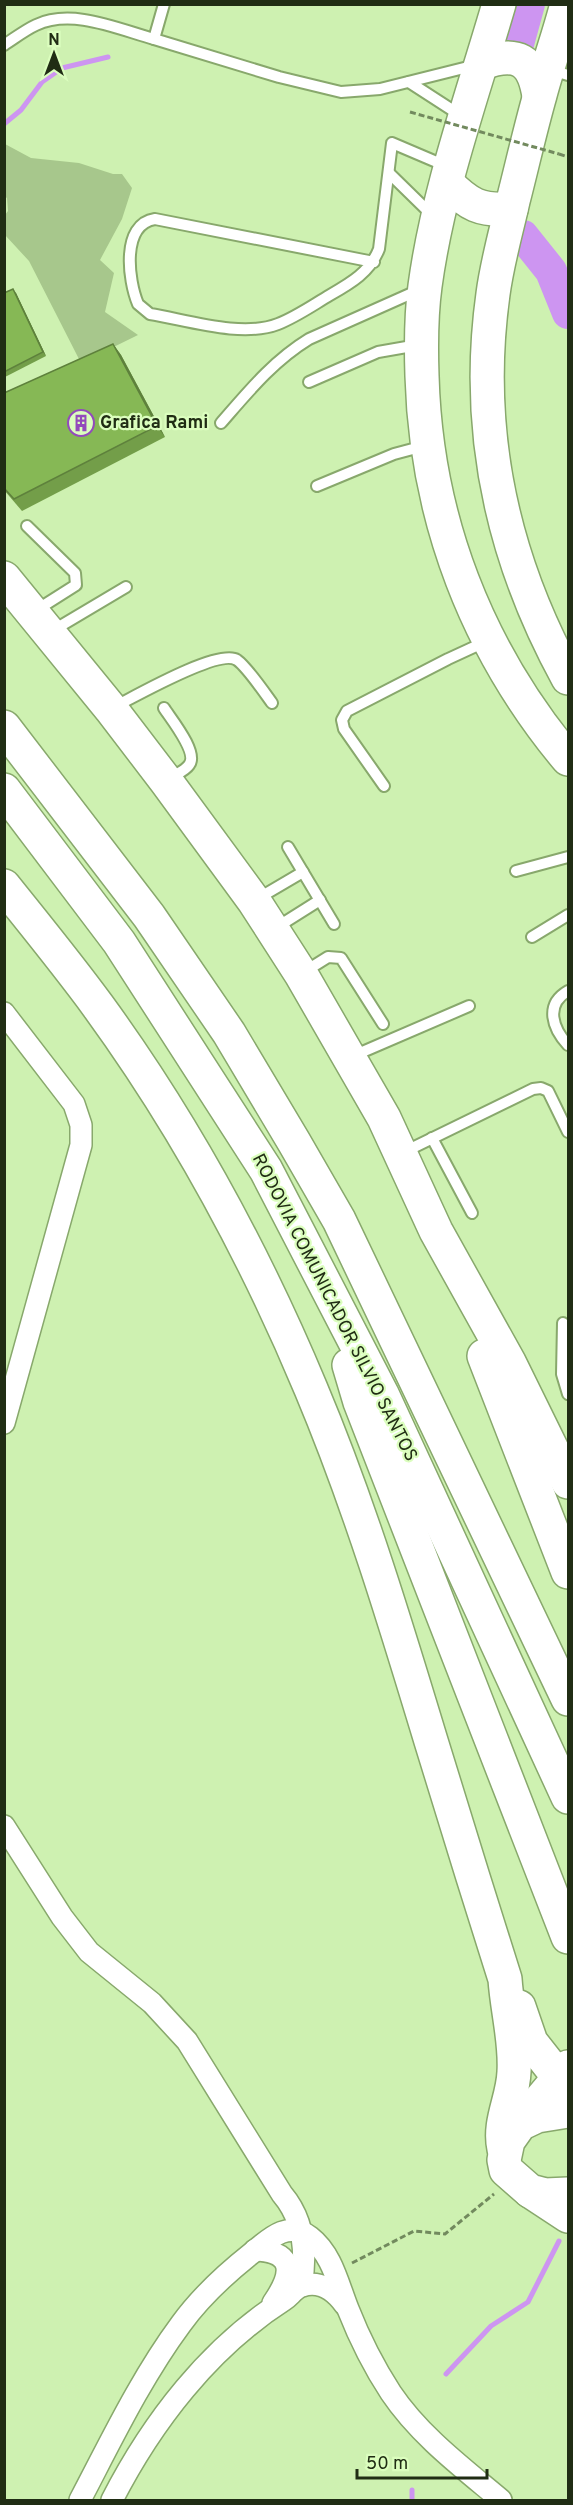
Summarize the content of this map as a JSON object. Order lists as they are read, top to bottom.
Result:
{
  "streets": {
    "main road": ["RODOVIA COMUNICADOR SILVIO SANTOS"]
  },
  "places": {
    "building": ["Grafica Rami"]
  },
  "scale_bar": "50 m",
  "north": "top"
}
